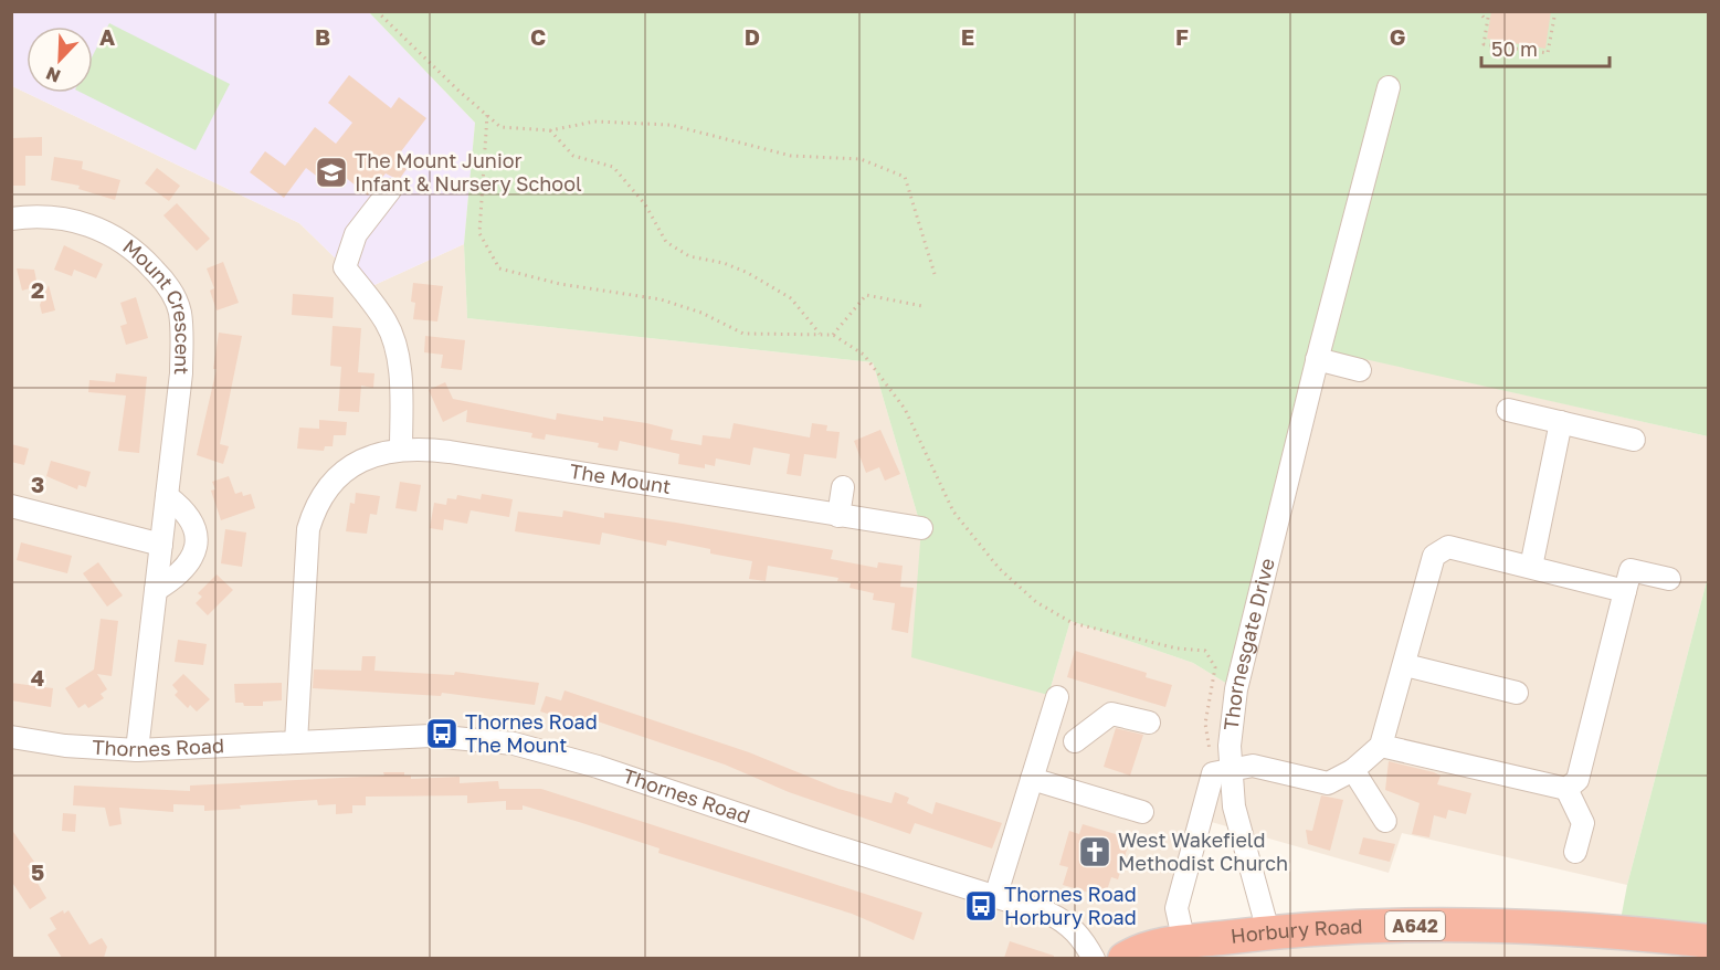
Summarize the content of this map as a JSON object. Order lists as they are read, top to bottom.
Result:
{
  "streets": {
    "highway": ["A642", "Horbury Road"],
    "street": [
      "Mount Crescent",
      "The Mount",
      "Thornesgate Drive",
      "Thornes Road"
    ]
  },
  "crossings": [
    ["Mount Crescent", "Thornes Road"],
    ["The Mount", "Thornes Road"],
    ["Thornesgate Drive", "Horbury Road"]
  ],
  "places": {
    "school or university": ["The Mount Junior Infant & Nursery School"],
    "bus stop": ["Thornes Road The Mount", "Thornes Road Horbury Road"],
    "church": ["West Wakefield Methodist Church"]
  },
  "scale_bar": "50 m",
  "north": "bottom left",
  "grid": {
    "columns": [
      "A",
      "B",
      "C",
      "D",
      "E",
      "F",
      "G"
    ],
    "rows": [
      "2",
      "3",
      "4",
      "5"
    ]
  }
}
